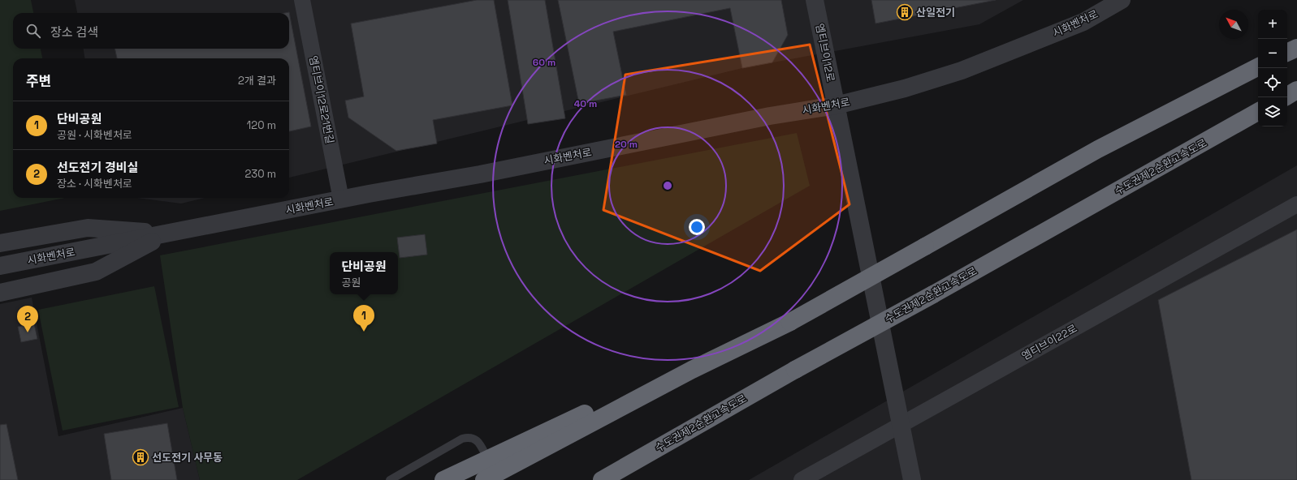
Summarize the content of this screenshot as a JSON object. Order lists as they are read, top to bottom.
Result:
{
  "streets": {
    "highway": ["수도권제2순환고속도로"],
    "street": [
      "시화벤처로",
      "엠티브이12로",
      "엠티브이12로21번길",
      "엠티브이22로"
    ]
  },
  "crossings": [
    ["시화벤처로", "엠티브이12로"],
    ["시화벤처로", "엠티브이12로21번길"],
    ["엠티브이12로", "엠티브이22로"]
  ],
  "places": {
    "building": ["산일전기", "선도전기 사무동"]
  },
  "north": "top left",
  "page": {
    "map_buttons": ["+", "−"],
    "search": "장소 검색",
    "heading": ["주변", "2개 결과"],
    "list": [
      {
        "mark": "1",
        "name": "단비공원",
        "note": "공원 · 시화벤처로",
        "value": "120 m"
      },
      {
        "mark": "2",
        "name": "선도전기 경비실",
        "note": "장소 · 시화벤처로",
        "value": "230 m"
      }
    ],
    "popup": ["단비공원", "공원"],
    "pins": ["1", "2"]
  },
  "rings": ["60 m", "40 m", "20 m"]
}
